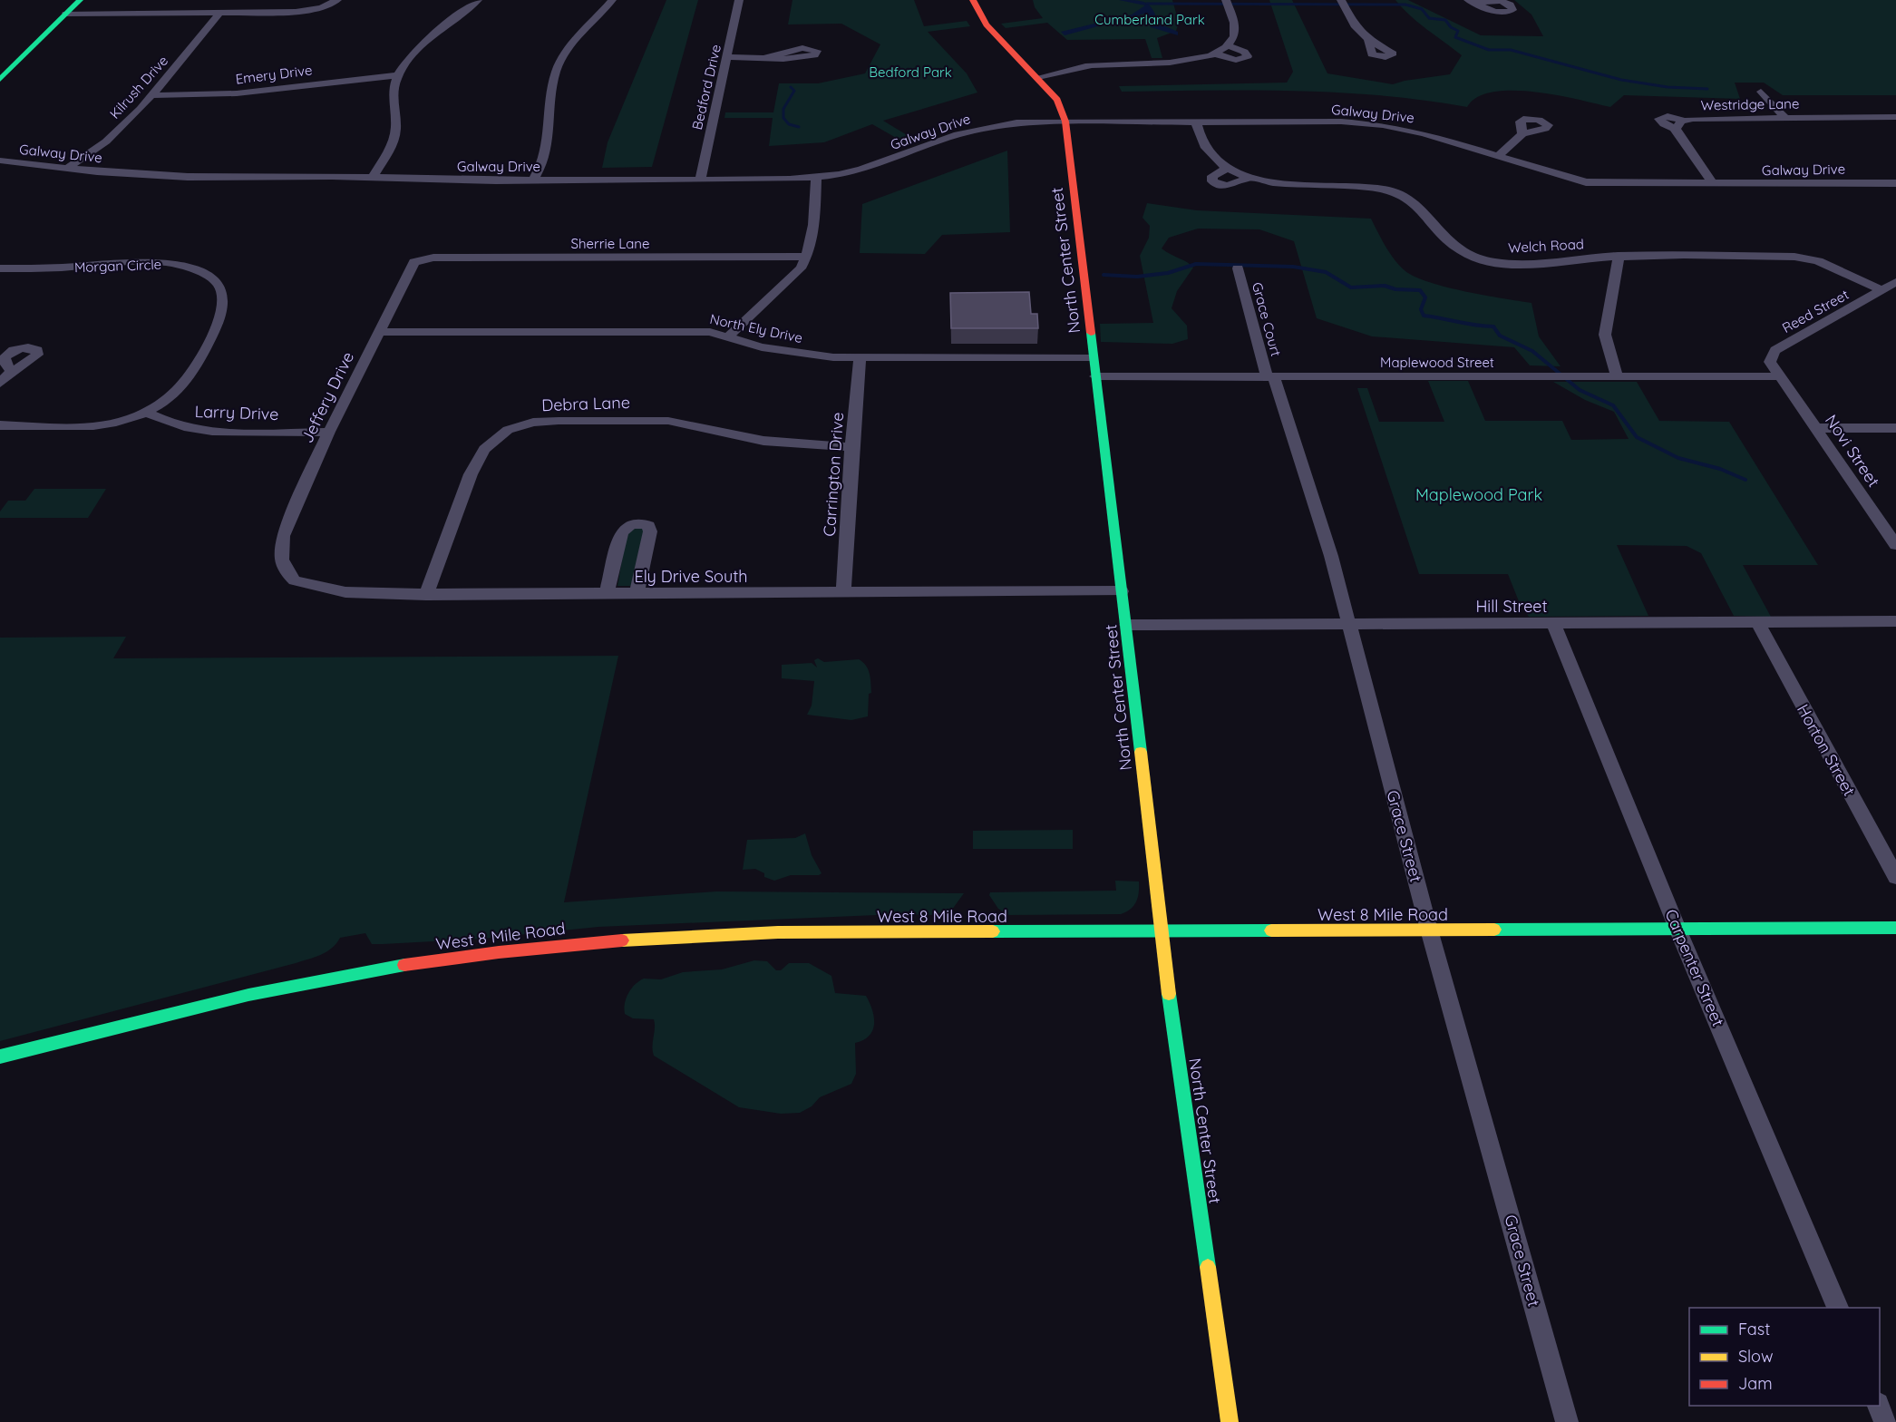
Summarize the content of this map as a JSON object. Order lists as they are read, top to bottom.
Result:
{
  "streets": {
    "street": [
      "Emery Drive",
      "Kilrush Drive",
      "Bedford Drive",
      "Westridge Lane",
      "Galway Drive",
      "Sherrie Lane",
      "Welch Road",
      "North Center Street",
      "Morgan Circle",
      "Reed Street",
      "Grace Court",
      "North Ely Drive",
      "Maplewood Street",
      "Jeffery Drive",
      "Debra Lane",
      "Larry Drive",
      "Novi Street",
      "Carrington Drive",
      "Ely Drive South",
      "Hill Street",
      "Horton Street",
      "Grace Street",
      "West 8 Mile Road",
      "Carpenter Street"
    ]
  },
  "crossings": [
    ["Emery Drive", "Kilrush Drive"],
    ["Kilrush Drive", "Galway Drive"],
    ["Bedford Drive", "Galway Drive"],
    ["Galway Drive", "Welch Road"],
    ["Galway Drive", "North Center Street"],
    ["Sherrie Lane", "Jeffery Drive"],
    ["Welch Road", "Reed Street"],
    ["North Center Street", "North Ely Drive"],
    ["North Center Street", "Maplewood Street"],
    ["North Center Street", "Ely Drive South"],
    ["North Center Street", "Hill Street"],
    ["North Center Street", "West 8 Mile Road"],
    ["Morgan Circle", "Larry Drive"],
    ["Reed Street", "Maplewood Street"],
    ["Reed Street", "Novi Street"],
    ["Grace Court", "Maplewood Street"],
    ["Grace Court", "Grace Street"],
    ["North Ely Drive", "Jeffery Drive"],
    ["North Ely Drive", "Carrington Drive"],
    ["Maplewood Street", "Novi Street"],
    ["Maplewood Street", "Grace Street"],
    ["Jeffery Drive", "Larry Drive"],
    ["Jeffery Drive", "Ely Drive South"],
    ["Debra Lane", "Carrington Drive"],
    ["Debra Lane", "Ely Drive South"],
    ["Carrington Drive", "Ely Drive South"],
    ["Hill Street", "Horton Street"],
    ["Hill Street", "Grace Street"],
    ["Hill Street", "Carpenter Street"],
    ["Grace Street", "West 8 Mile Road"],
    ["West 8 Mile Road", "Carpenter Street"]
  ],
  "parks": ["Cumberland Park", "Bedford Park", "Maplewood Park"],
  "legend": ["Fast", "Slow", "Jam"]
}
